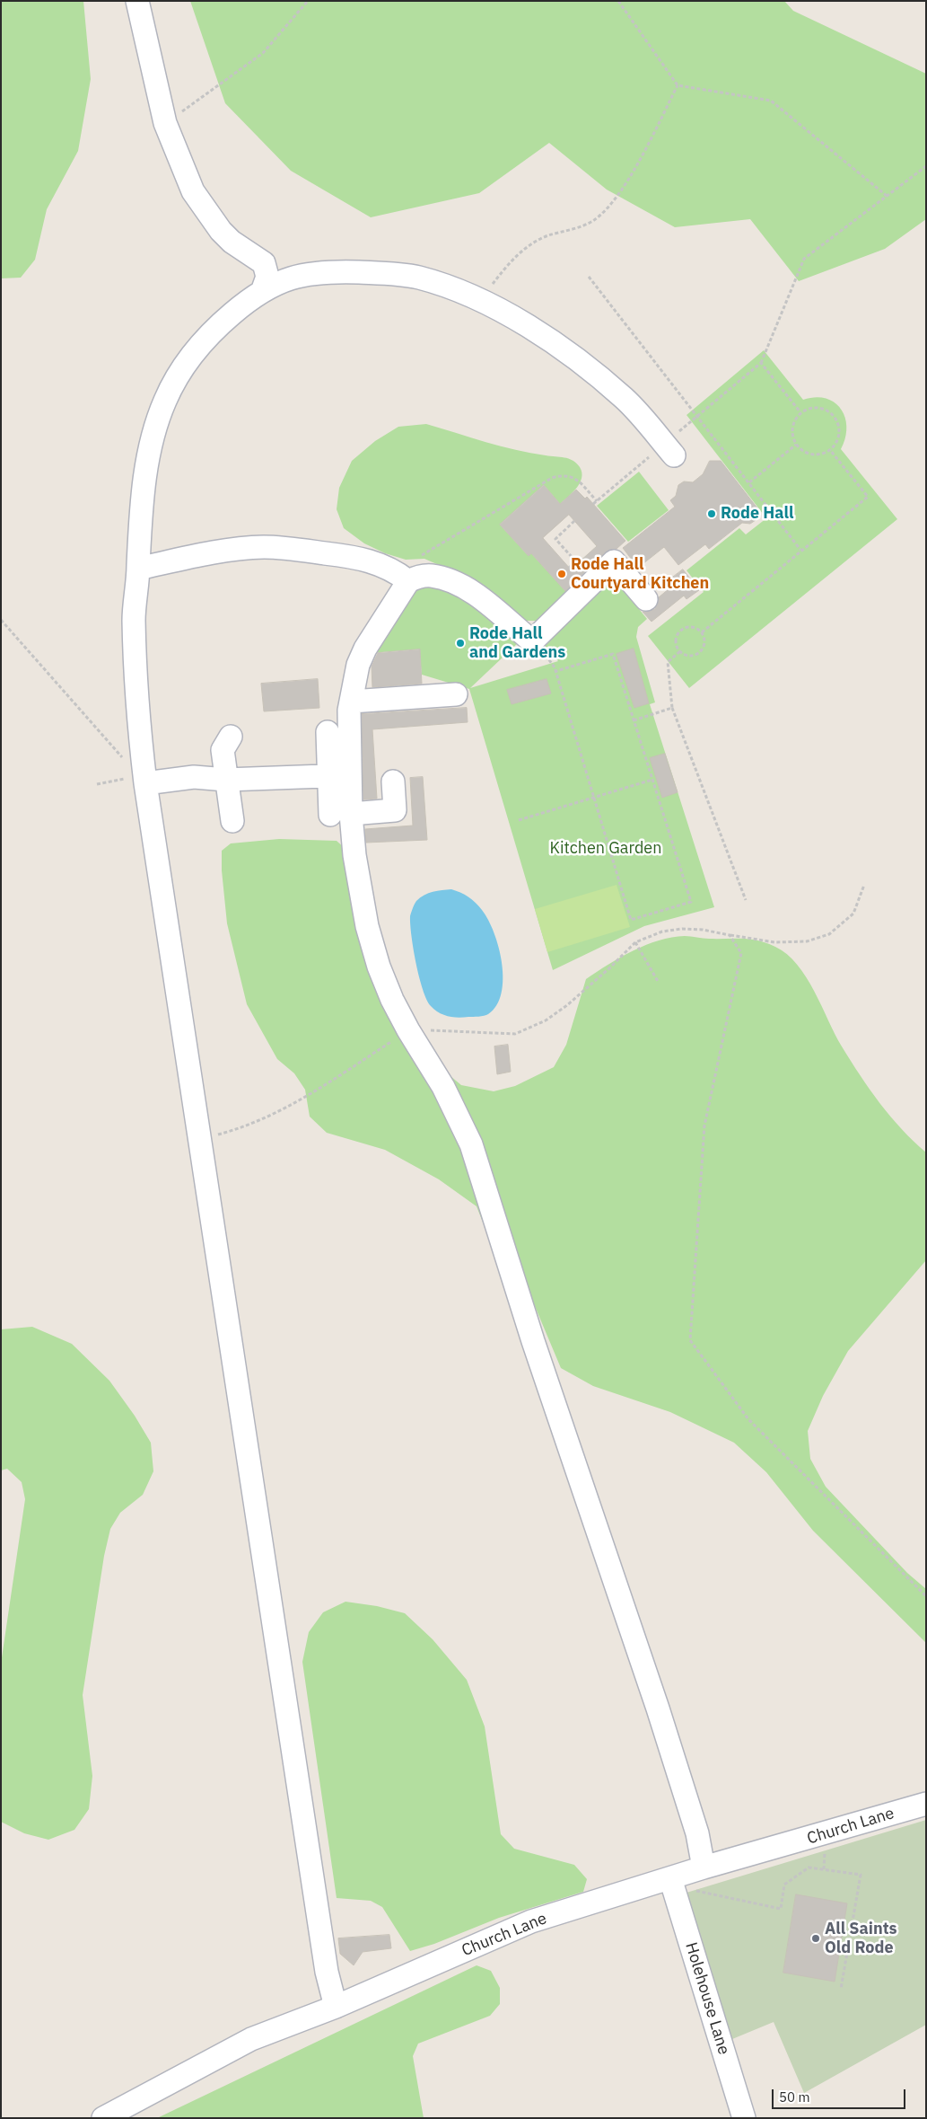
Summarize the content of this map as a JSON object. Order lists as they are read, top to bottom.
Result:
{
  "streets": {
    "street": ["Church Lane", "Holehouse Lane"]
  },
  "crossings": [
    ["Church Lane", "Holehouse Lane"]
  ],
  "parks": ["Kitchen Garden"],
  "places": [
    "Rode Hall",
    "Rode Hall Courtyard Kitchen",
    "Rode Hall and Gardens",
    "All Saints Old Rode"
  ],
  "scale_bar": "50 m"
}
